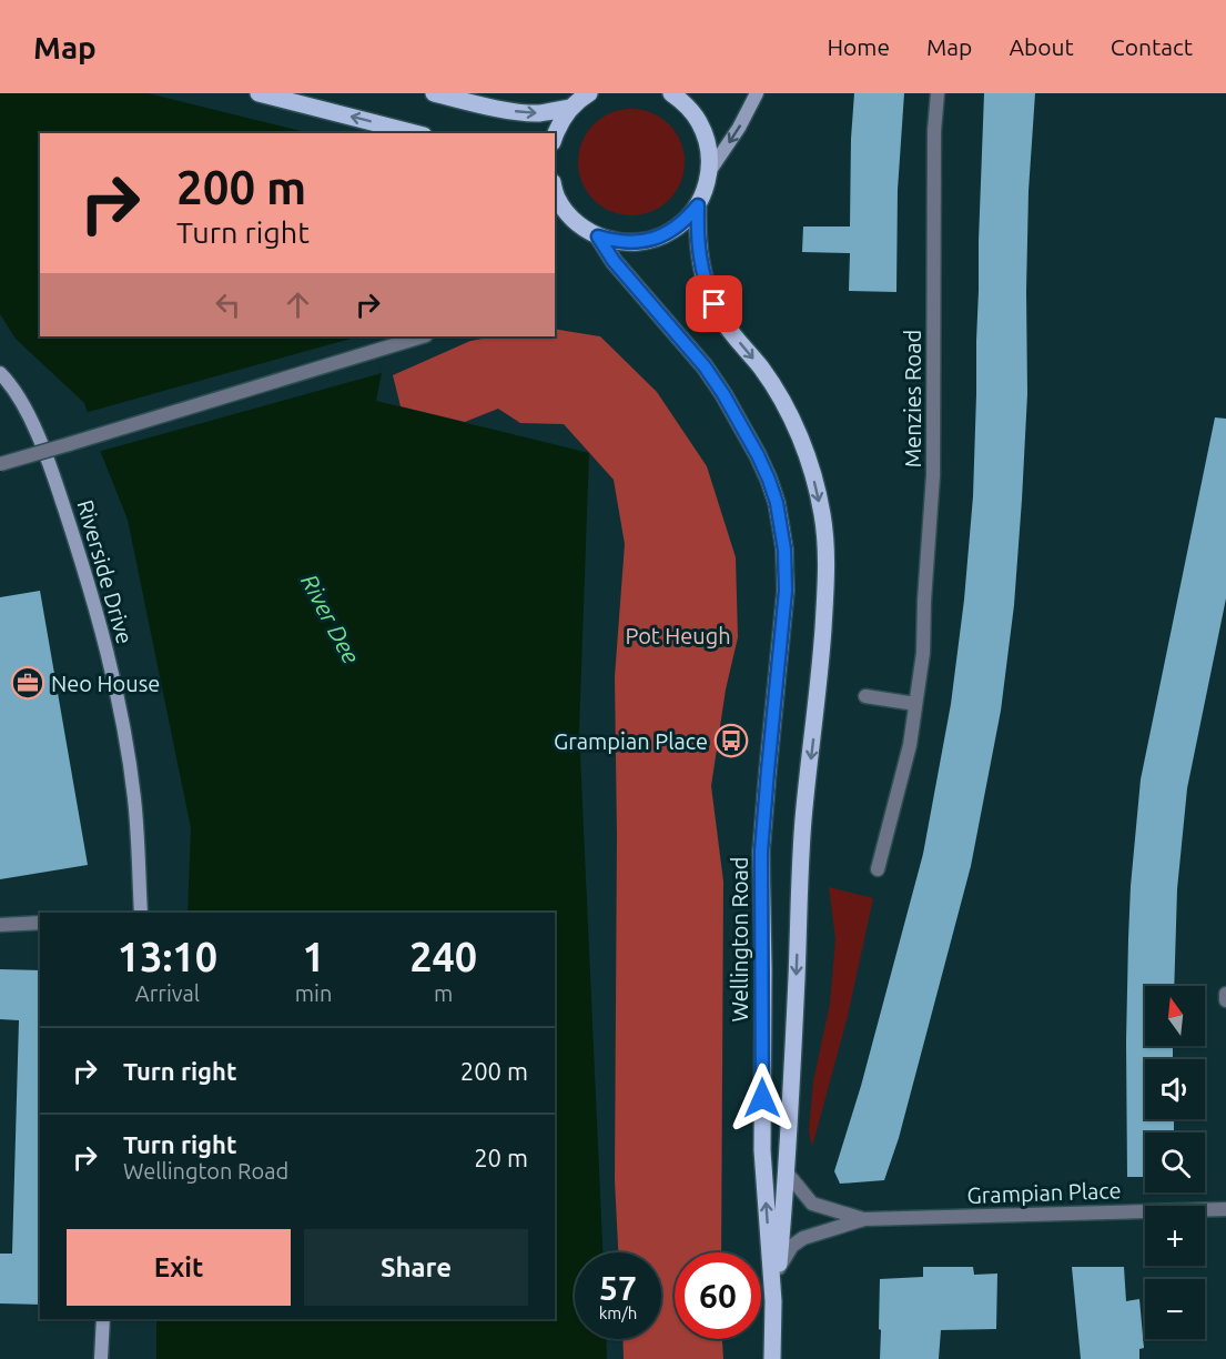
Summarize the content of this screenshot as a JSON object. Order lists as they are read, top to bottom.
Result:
{
  "streets": {
    "main road": ["Wellington Road"],
    "street": ["Menzies Road", "Riverside Drive", "Grampian Place"]
  },
  "crossings": [
    ["Wellington Road", "Grampian Place"]
  ],
  "water": ["River Dee"],
  "parks": ["Pot Heugh"],
  "places": {
    "office": ["Neo House"],
    "bus stop": ["Grampian Place"]
  },
  "north": "top",
  "page": {
    "header": "Map",
    "nav": [
      "Home",
      "Map",
      "About",
      "Contact"
    ],
    "turn": ["200 m", "Turn right"],
    "eta": [
      "13:10",
      "Arrival",
      "1",
      "min",
      "240",
      "m"
    ],
    "map_buttons": ["+", "−"],
    "list": [
      {
        "name": "Turn right",
        "value": "200 m"
      },
      {
        "name": "Turn right",
        "note": "Wellington Road",
        "value": "20 m"
      }
    ],
    "buttons": ["Exit", "Share"],
    "speed": "57 km/h",
    "limit": "60"
  }
}
